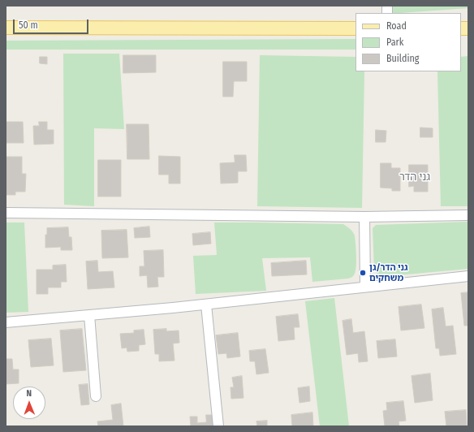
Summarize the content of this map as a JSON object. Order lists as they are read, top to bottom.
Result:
{
  "districts": ["גני הדר"],
  "places": ["גני הדר/גן משחקים"],
  "legend": ["Road", "Park", "Building"],
  "scale_bar": "50 m",
  "north": "top"
}
